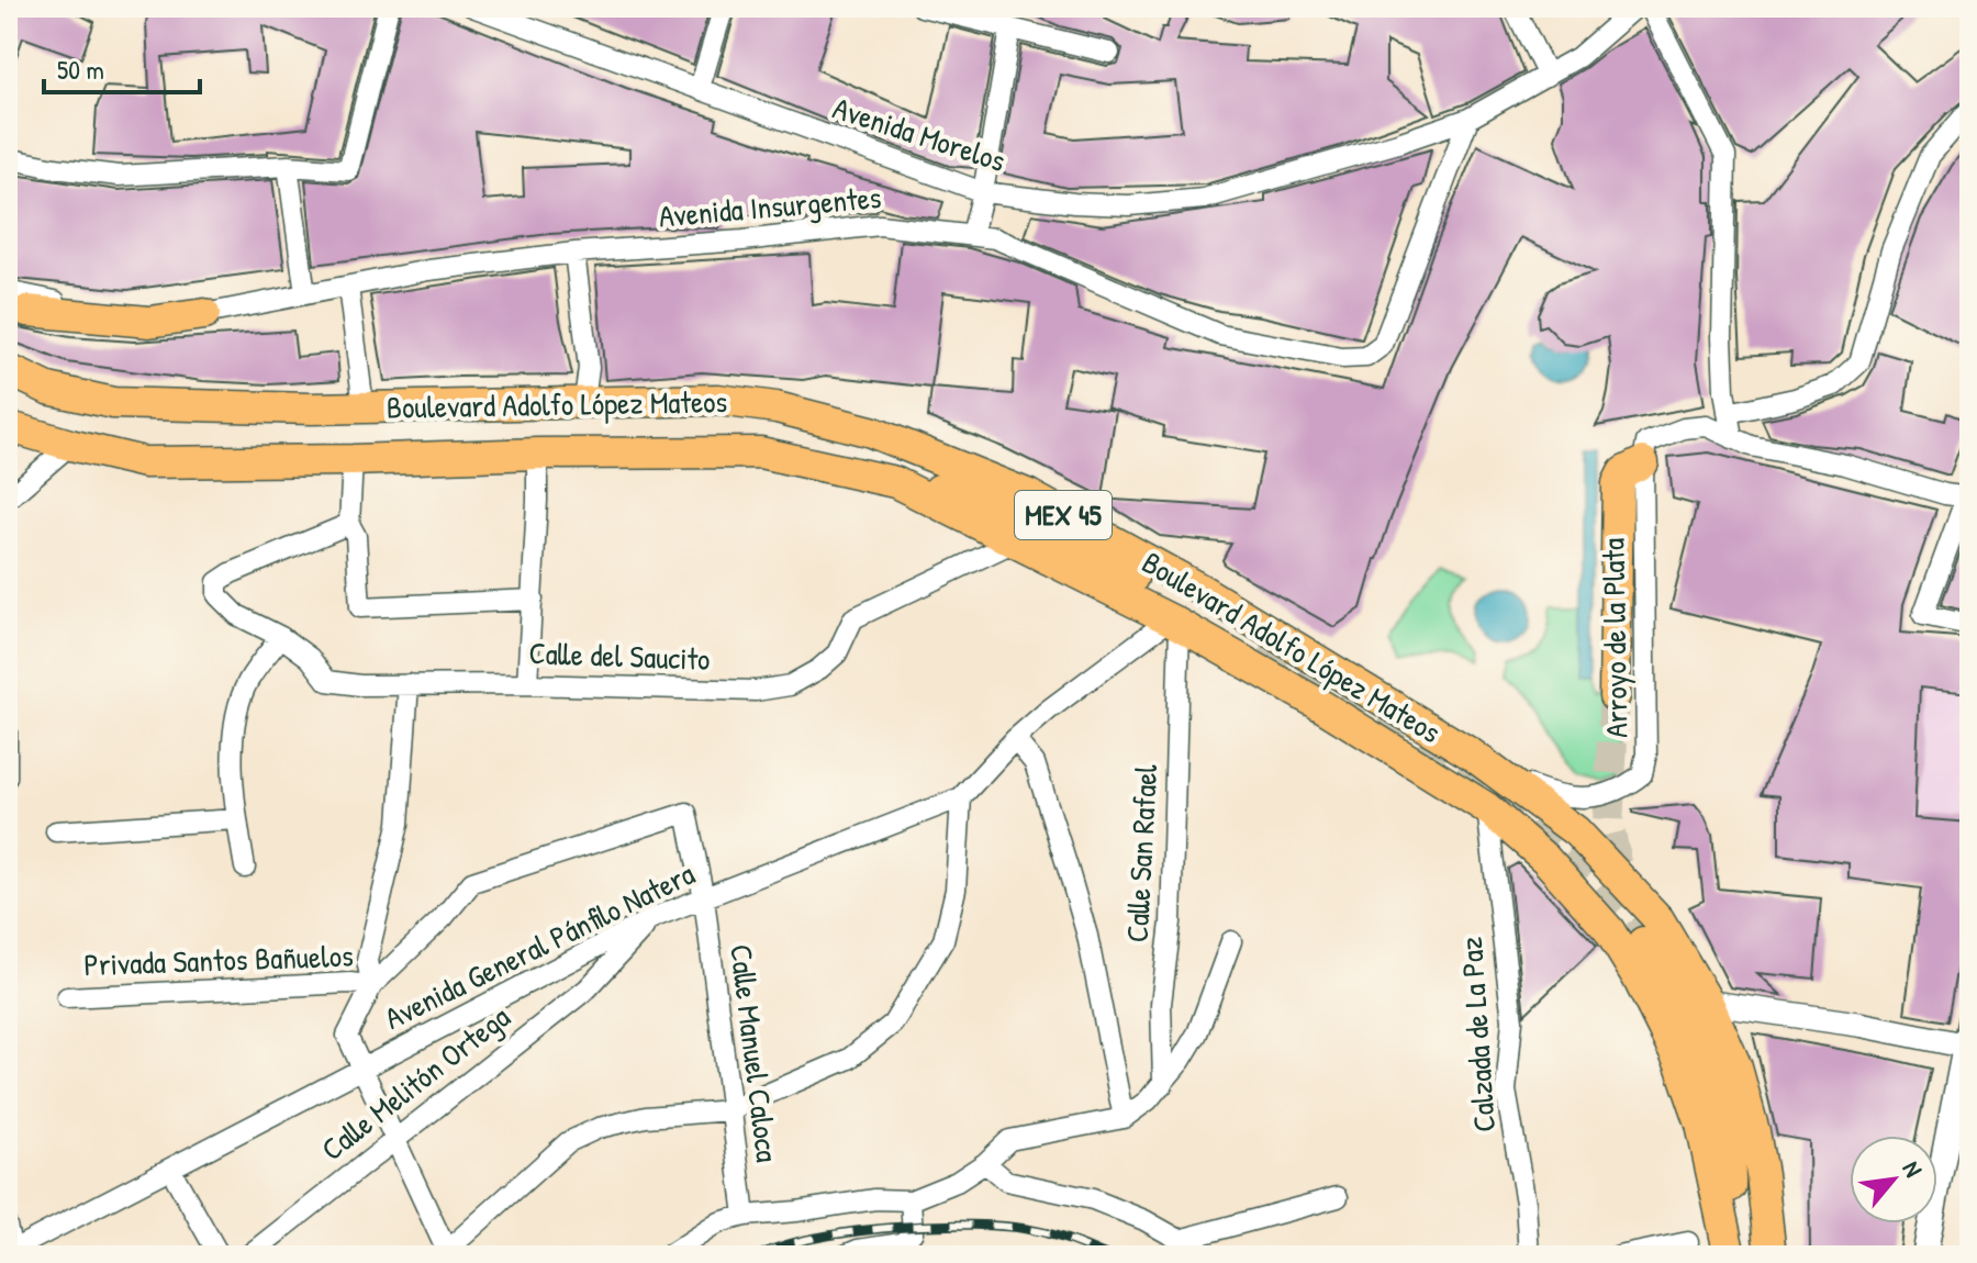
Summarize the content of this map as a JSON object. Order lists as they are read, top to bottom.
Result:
{
  "streets": {
    "main road": ["Boulevard Adolfo López Mateos", "MEX 45"],
    "street": [
      "Avenida Morelos",
      "Avenida Insurgentes",
      "Arroyo de la Plata",
      "Calle del Saucito",
      "Calle San Rafael",
      "Avenida General Pánfilo Natera",
      "Privada Santos Bañuelos",
      "Calzada de La Paz",
      "Calle Manuel Caloca",
      "Calle Melitón Ortega"
    ]
  },
  "crossings": [
    ["Avenida Morelos", "Avenida Insurgentes"],
    ["Boulevard Adolfo López Mateos", "Arroyo de la Plata"],
    ["Boulevard Adolfo López Mateos", "Calle del Saucito"],
    ["Boulevard Adolfo López Mateos", "Calle San Rafael"],
    ["Boulevard Adolfo López Mateos", "Avenida General Pánfilo Natera"],
    ["Boulevard Adolfo López Mateos", "Calzada de La Paz"],
    ["Calle San Rafael", "Avenida General Pánfilo Natera"],
    ["Avenida General Pánfilo Natera", "Calle Manuel Caloca"],
    ["Avenida General Pánfilo Natera", "Calle Melitón Ortega"],
    ["Privada Santos Bañuelos", "Calle Manuel Caloca"]
  ],
  "scale_bar": "50 m",
  "north": "top right"
}
